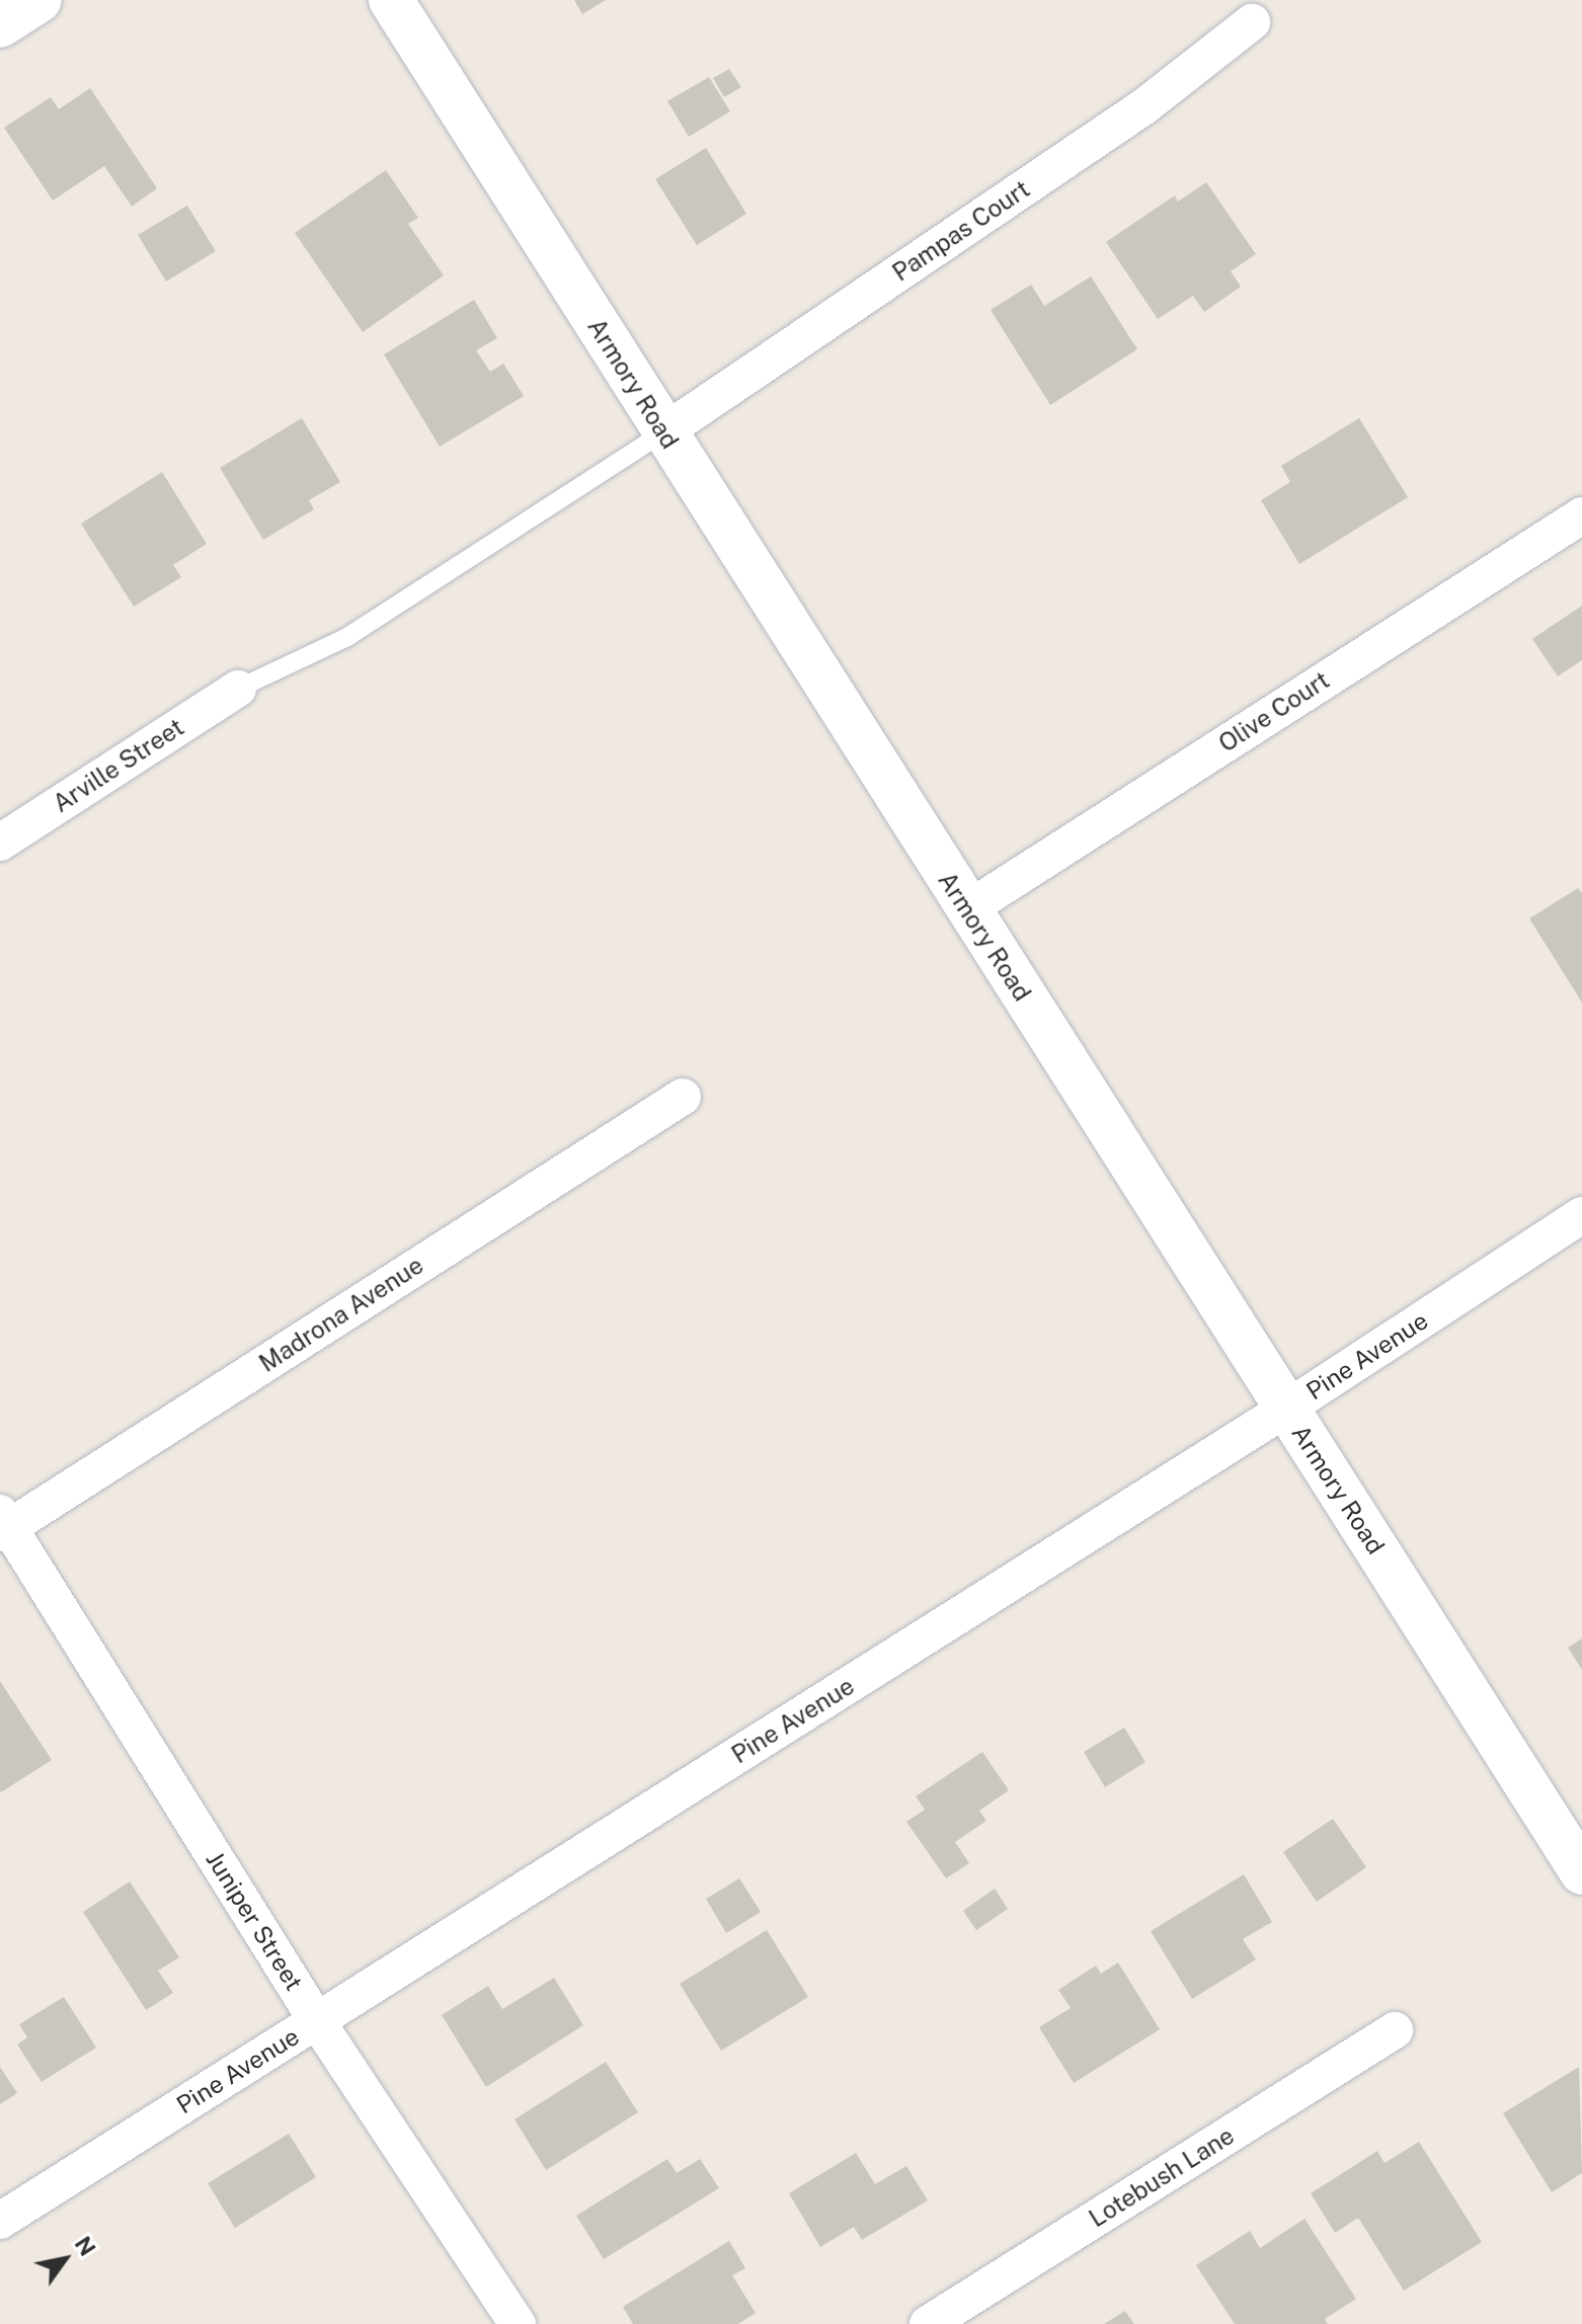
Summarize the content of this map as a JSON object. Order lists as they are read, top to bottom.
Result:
{
  "streets": {
    "street": [
      "Pampas Court",
      "Armory Road",
      "Olive Court",
      "Arville Street",
      "Madrona Avenue",
      "Pine Avenue",
      "Juniper Street",
      "Lotebush Lane"
    ]
  },
  "crossings": [
    ["Pampas Court", "Armory Road"],
    ["Armory Road", "Olive Court"],
    ["Armory Road", "Pine Avenue"],
    ["Madrona Avenue", "Juniper Street"],
    ["Pine Avenue", "Juniper Street"]
  ],
  "north": "top right"
}
